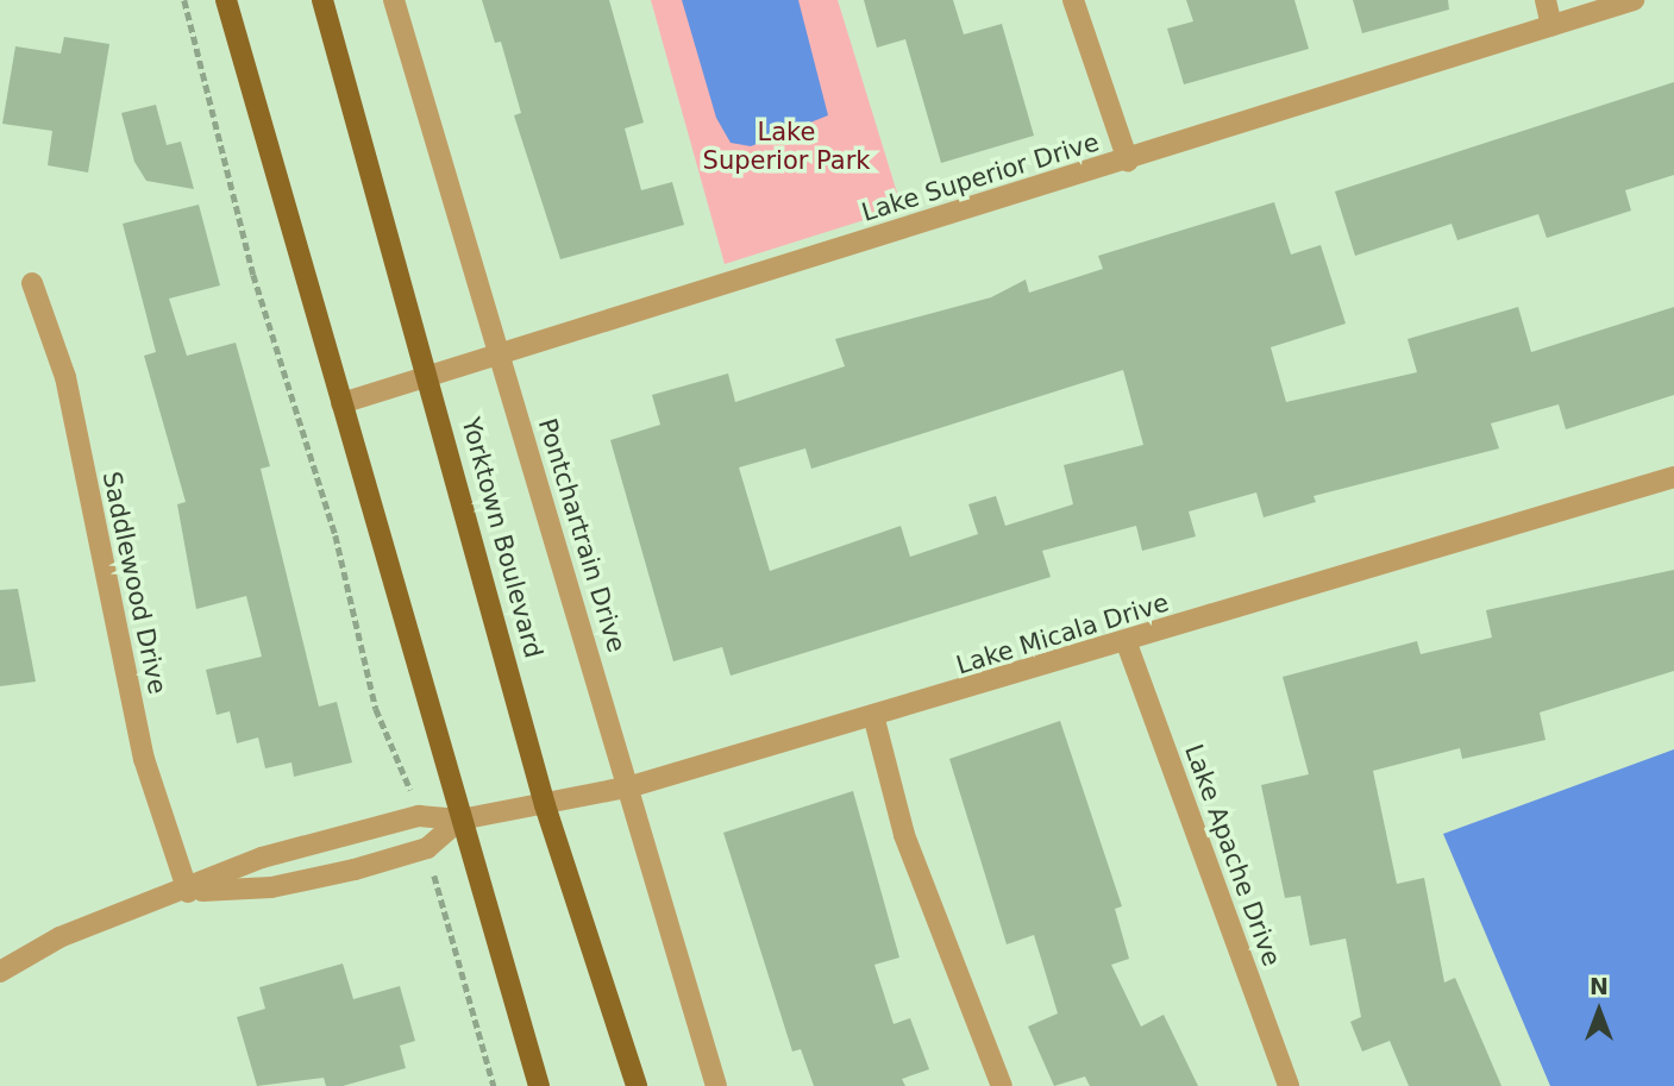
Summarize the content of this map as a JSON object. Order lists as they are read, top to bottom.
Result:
{
  "streets": {
    "main road": ["Yorktown Boulevard"],
    "street": [
      "Lake Superior Drive",
      "Pontchartrain Drive",
      "Saddlewood Drive",
      "Lake Micala Drive",
      "Lake Apache Drive"
    ]
  },
  "crossings": [
    ["Lake Superior Drive", "Pontchartrain Drive"],
    ["Lake Superior Drive", "Yorktown Boulevard"],
    ["Pontchartrain Drive", "Lake Micala Drive"],
    ["Yorktown Boulevard", "Lake Micala Drive"],
    ["Saddlewood Drive", "Lake Micala Drive"],
    ["Lake Micala Drive", "Lake Apache Drive"]
  ],
  "parks": ["Lake Superior Park"],
  "north": "top"
}
